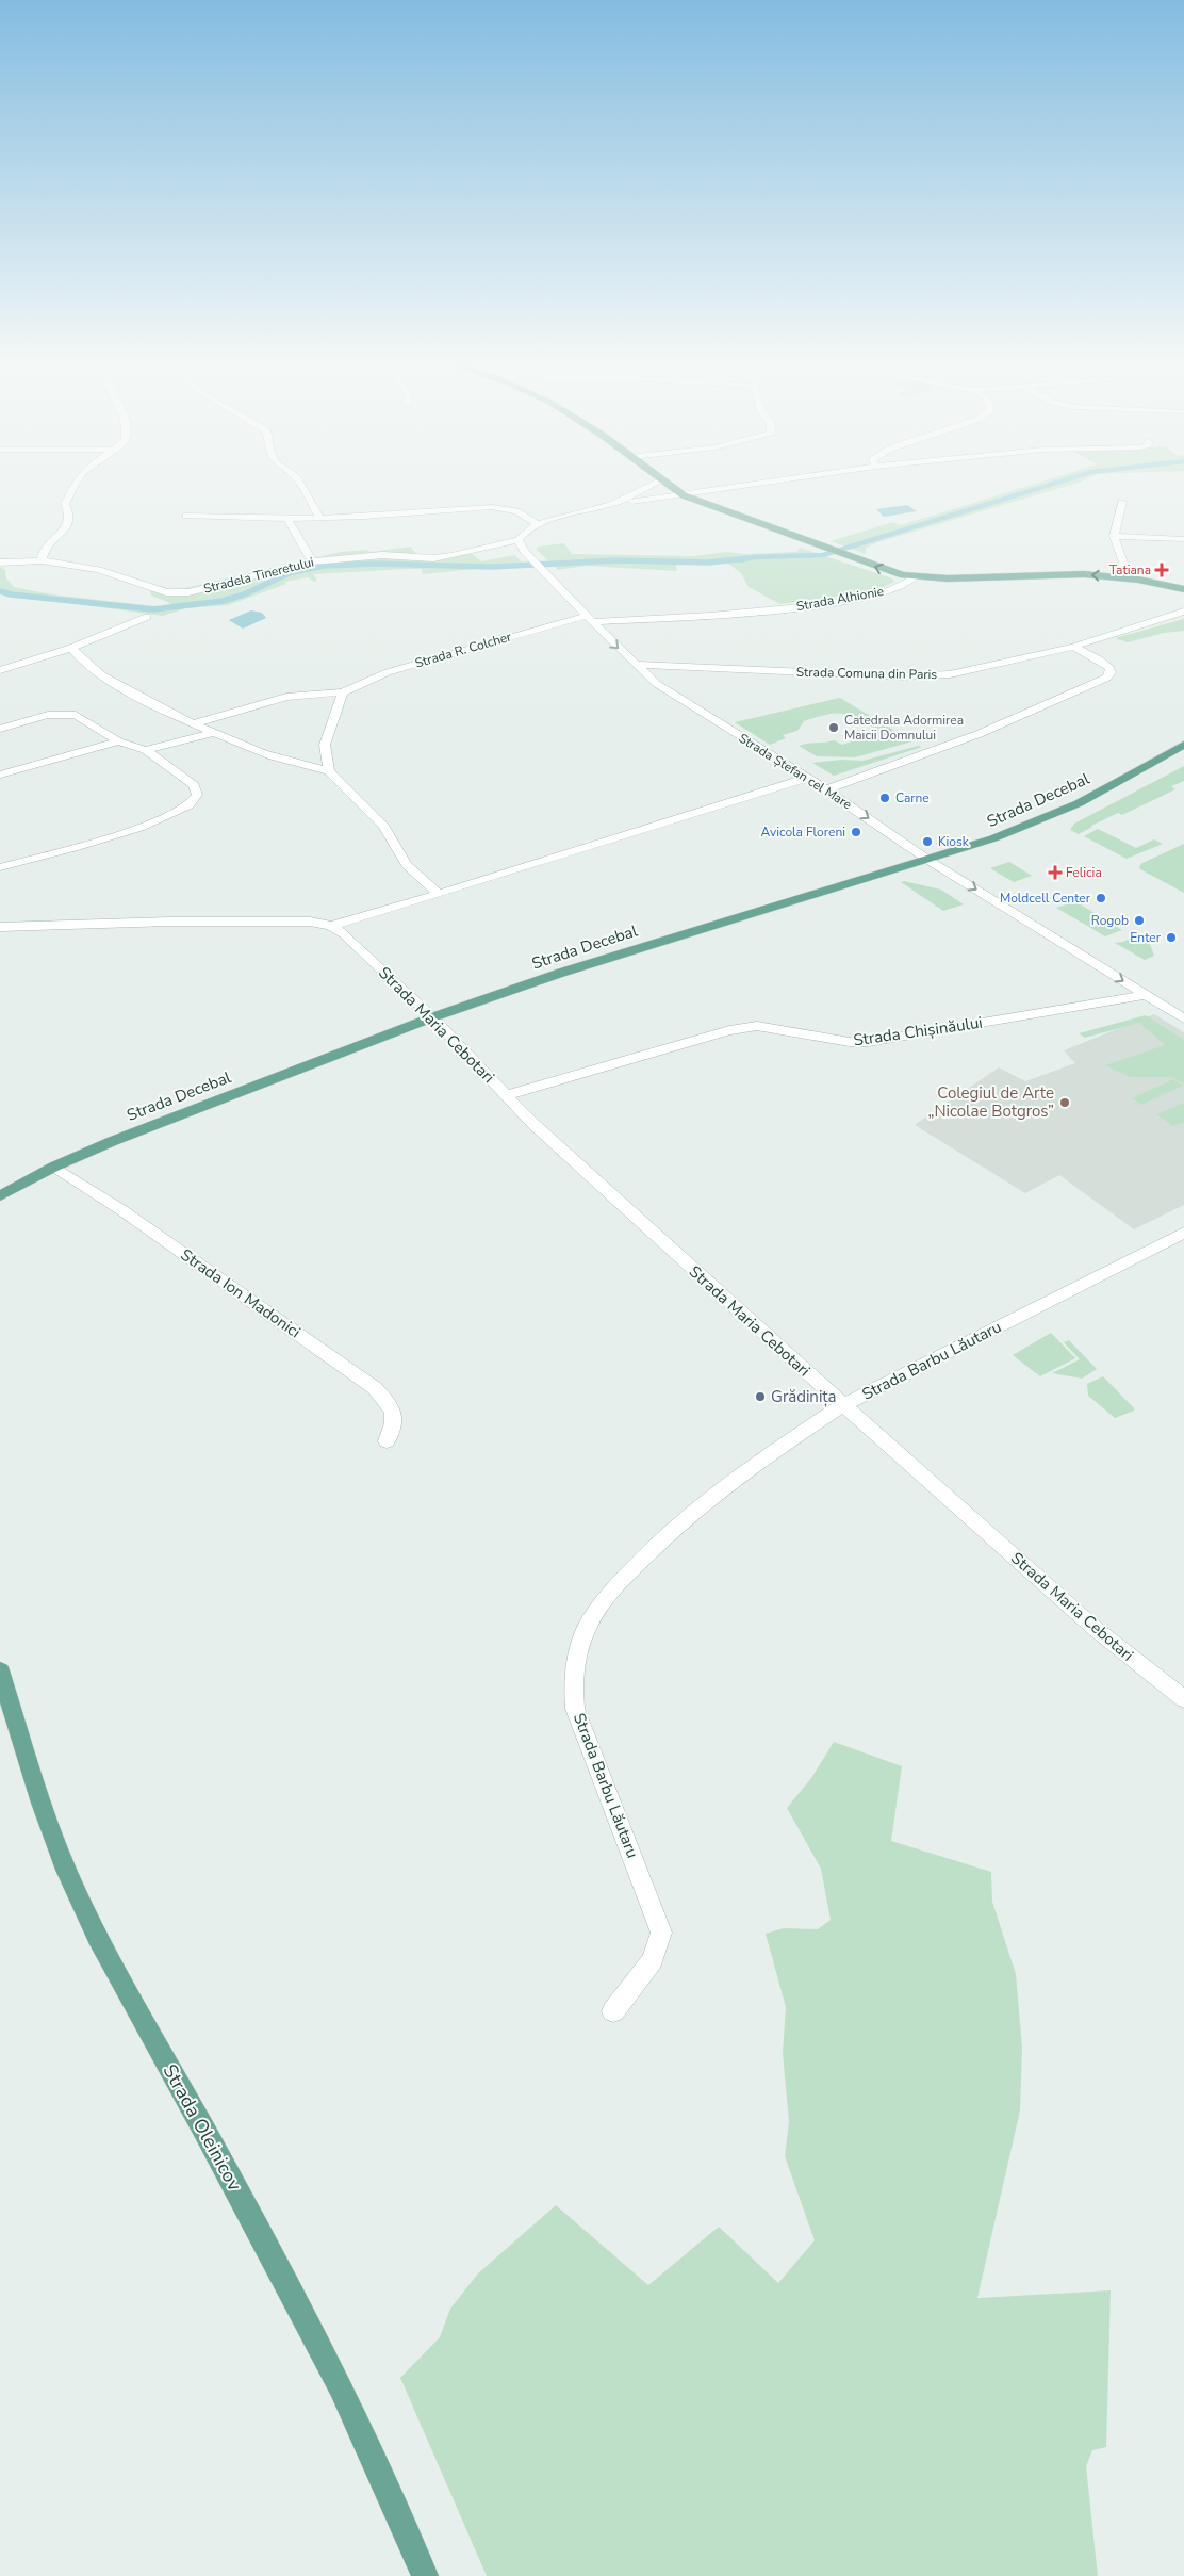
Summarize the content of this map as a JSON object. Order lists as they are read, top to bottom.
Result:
{
  "streets": {
    "main road": ["Strada Alhionie", "Strada Decebal", "Strada Oleinicov"],
    "street": [
      "Stradela Tineretului",
      "Strada R. Colcher",
      "Strada Comuna din Paris",
      "Strada Ștefan cel Mare",
      "Strada Maria Cebotari",
      "Strada Chișinăului",
      "Strada Ion Madonici",
      "Strada Barbu Lăutaru"
    ]
  },
  "crossings": [
    ["Stradela Tineretului", "Strada Ștefan cel Mare"],
    ["Strada Alhionie", "Strada R. Colcher"],
    ["Strada Alhionie", "Strada Ștefan cel Mare"],
    ["Strada R. Colcher", "Strada Ștefan cel Mare"],
    ["Strada Comuna din Paris", "Strada Ștefan cel Mare"],
    ["Strada Ștefan cel Mare", "Strada Decebal"],
    ["Strada Ștefan cel Mare", "Strada Chișinăului"],
    ["Strada Decebal", "Strada Maria Cebotari"],
    ["Strada Decebal", "Strada Ion Madonici"],
    ["Strada Maria Cebotari", "Strada Chișinăului"],
    ["Strada Maria Cebotari", "Strada Barbu Lăutaru"]
  ],
  "one_way": ["Strada Ștefan cel Mare"],
  "places": {
    "health": ["Tatiana", "Felicia"],
    "other": [
      "Catedrala Adormirea Maicii Domnului",
      "Carne",
      "Avicola Floreni",
      "Kiosk",
      "Moldcell Center",
      "Rogob",
      "Enter",
      "Colegiul de Arte „Nicolae Botgros”",
      "Grădinița"
    ]
  }
}
